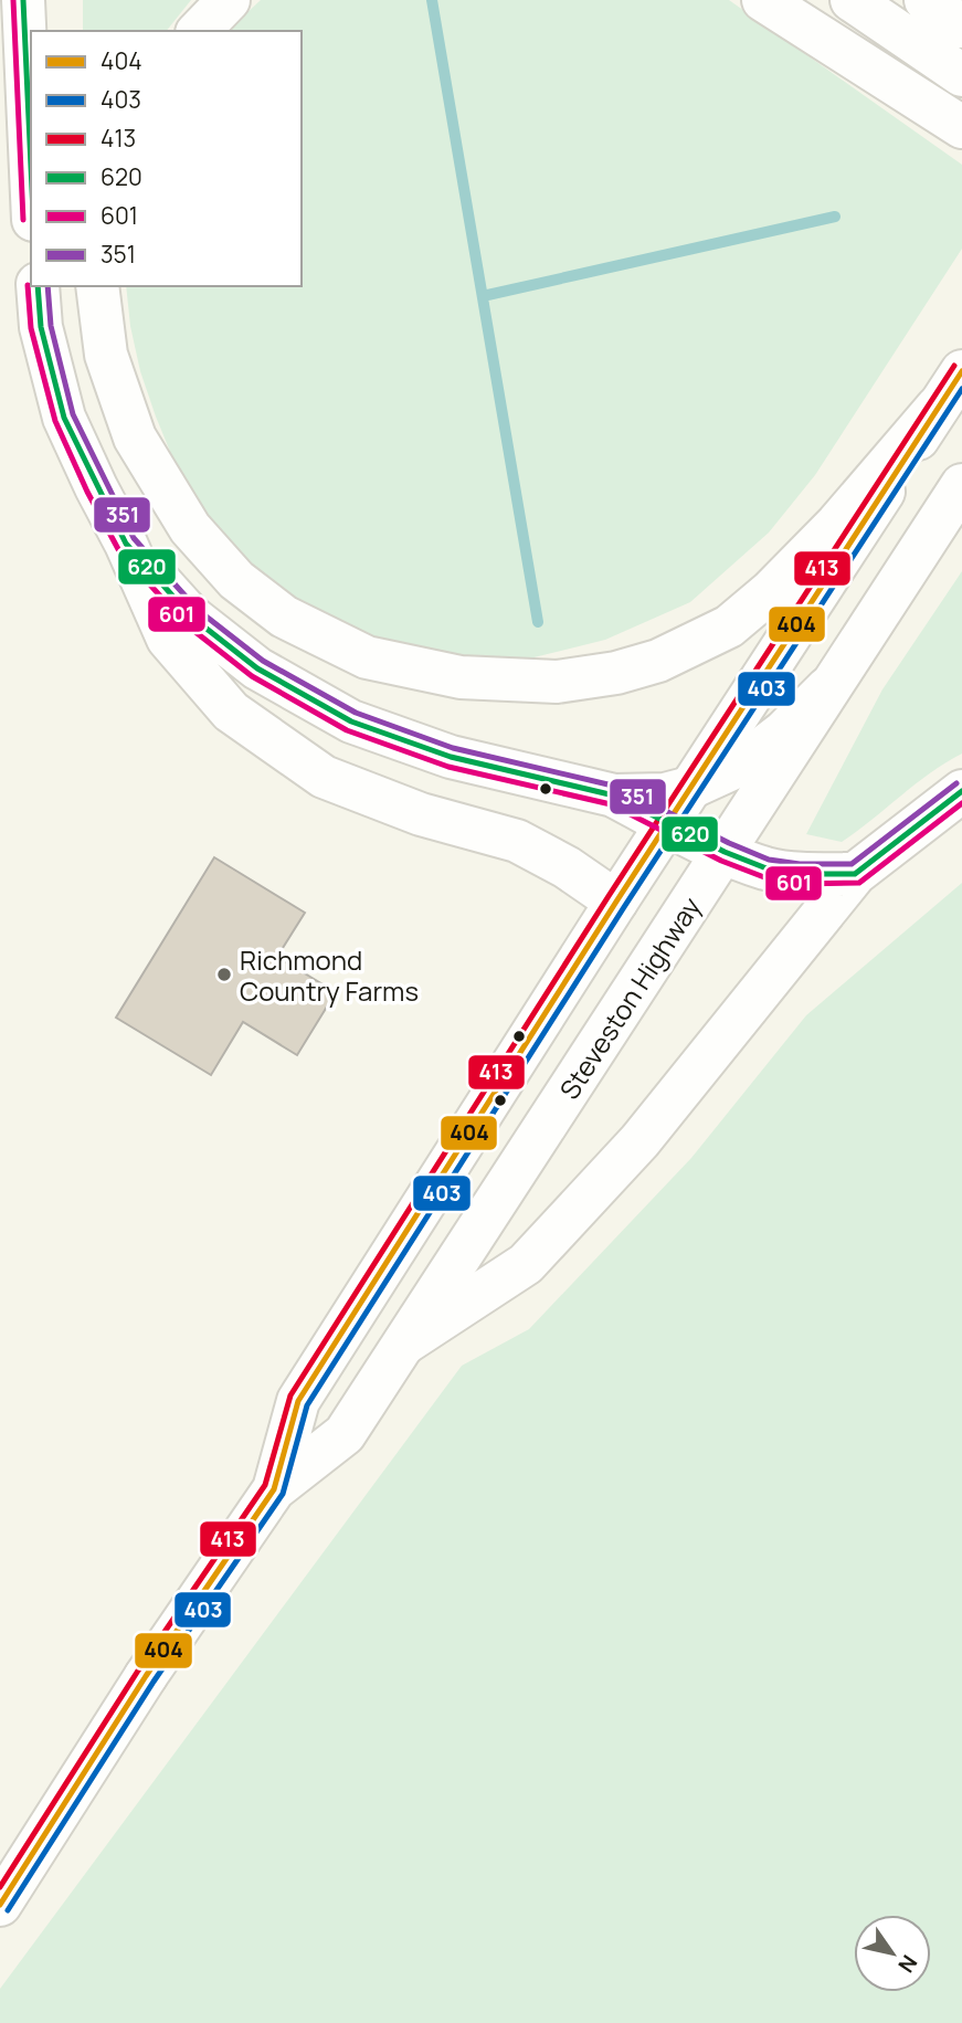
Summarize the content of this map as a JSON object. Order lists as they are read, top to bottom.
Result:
{
  "streets": {
    "main road": ["Steveston Highway"]
  },
  "places": ["Richmond Country Farms"],
  "lines": [
    "transit line 620",
    "transit line 601",
    "transit line 351",
    "transit line 413",
    "transit line 404",
    "transit line 403"
  ],
  "legend": [
    "404",
    "403",
    "413",
    "620",
    "601",
    "351"
  ],
  "north": "bottom right"
}
